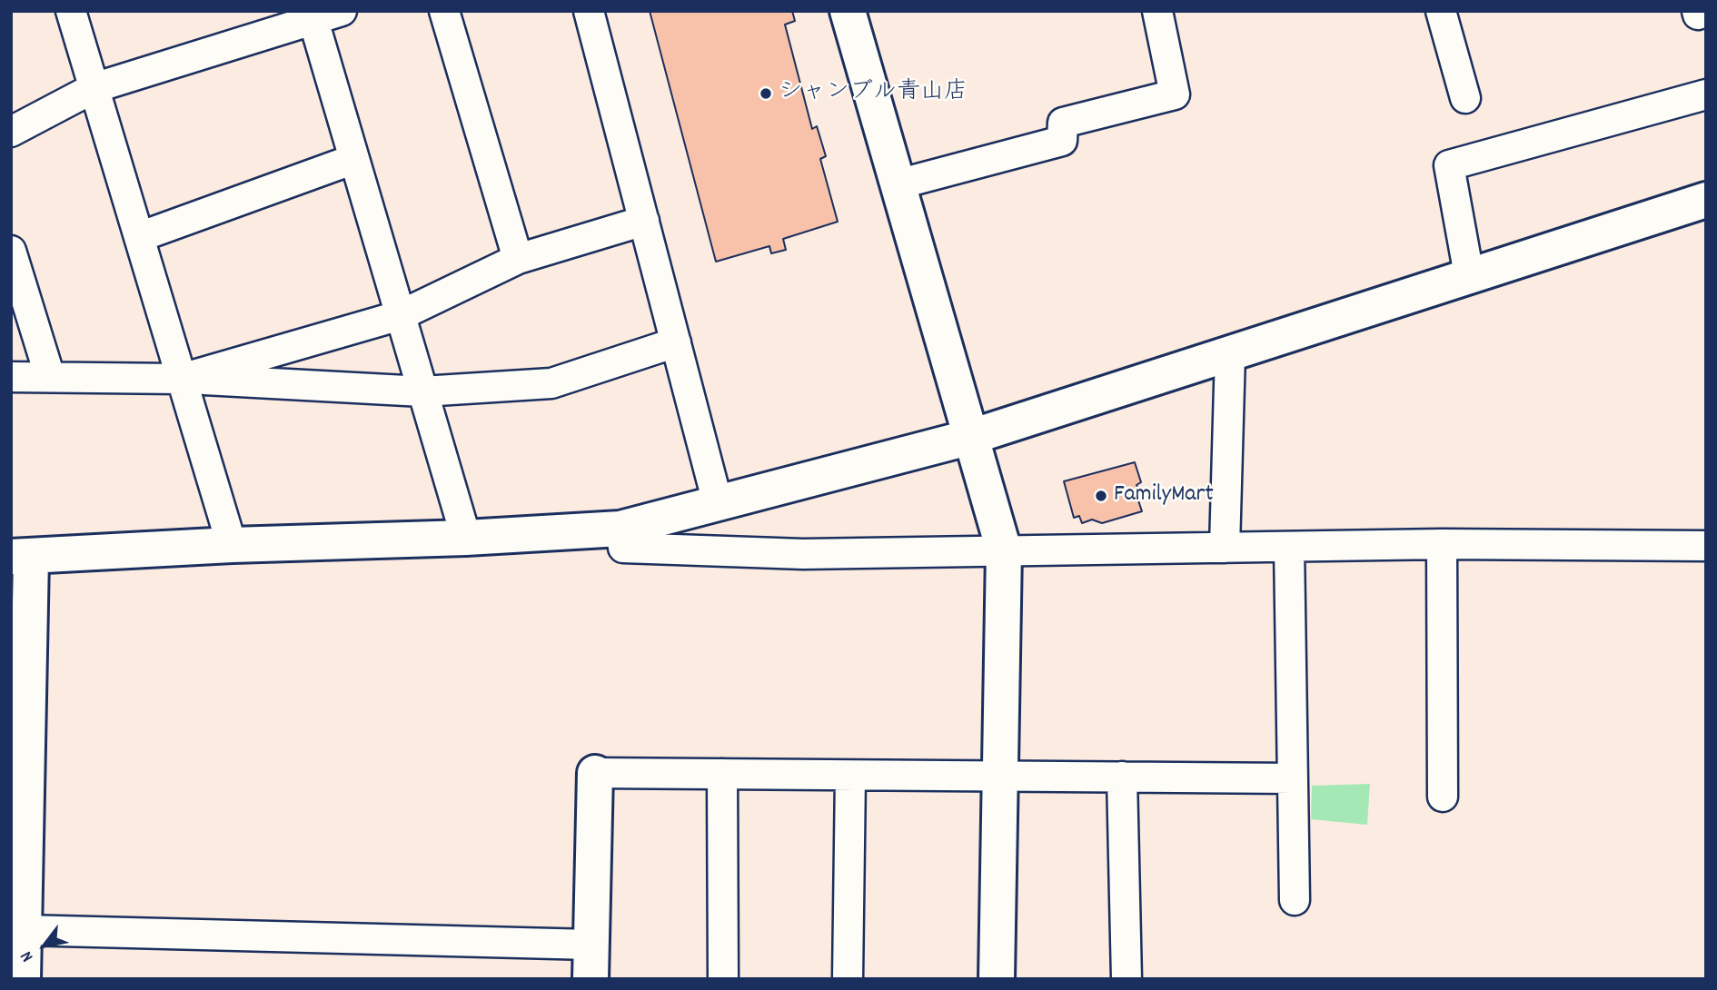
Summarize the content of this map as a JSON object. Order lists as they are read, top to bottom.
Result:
{
  "places": ["シャンブル青山店", "FamilyMart"],
  "north": "bottom left"
}
